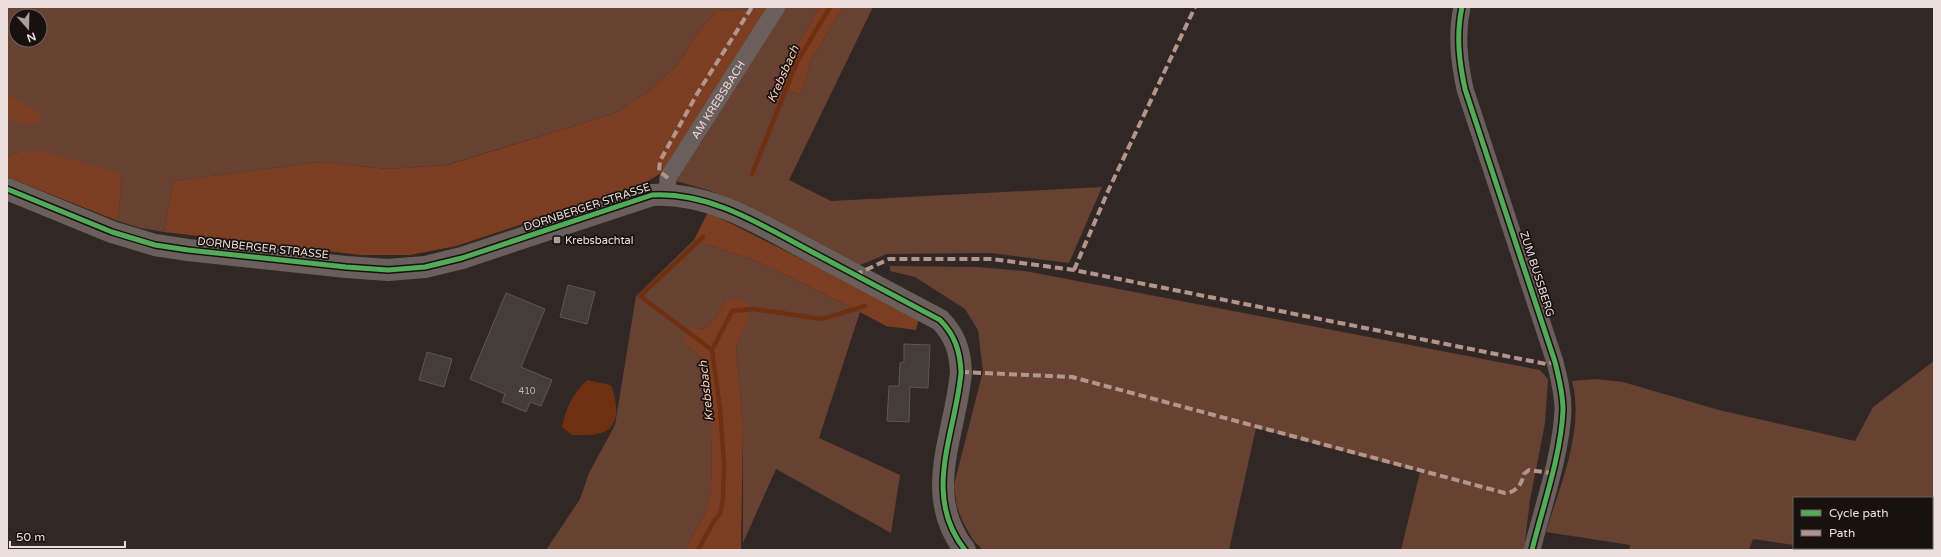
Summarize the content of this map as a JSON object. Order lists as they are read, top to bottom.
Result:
{
  "streets": {
    "street": ["AM KREBSBACH", "DORNBERGER STRASSE", "ZUM BUSSBERG"]
  },
  "crossings": [
    ["AM KREBSBACH", "DORNBERGER STRASSE"]
  ],
  "water": ["Krebsbach"],
  "places": {
    "transit": ["Krebsbachtal"]
  },
  "house_numbers": ["410"],
  "legend": ["Cycle path", "Path"],
  "scale_bar": "50 m",
  "north": "bottom"
}
